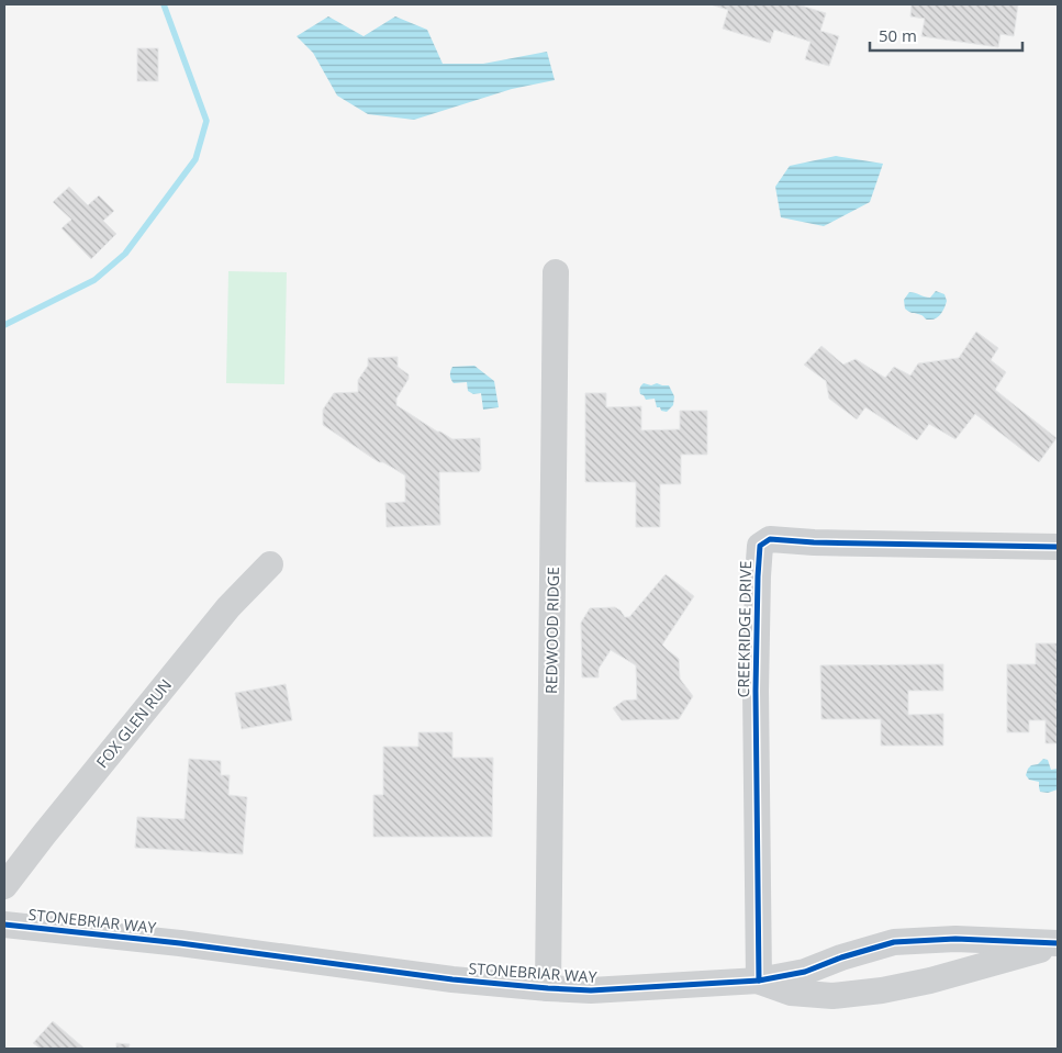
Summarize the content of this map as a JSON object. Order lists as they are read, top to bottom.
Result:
{
  "streets": {
    "street": [
      "CREEKRIDGE DRIVE",
      "REDWOOD RIDGE",
      "FOX GLEN RUN",
      "STONEBRIAR WAY"
    ]
  },
  "crossings": [
    ["CREEKRIDGE DRIVE", "STONEBRIAR WAY"],
    ["REDWOOD RIDGE", "STONEBRIAR WAY"]
  ],
  "scale_bar": "50 m"
}
